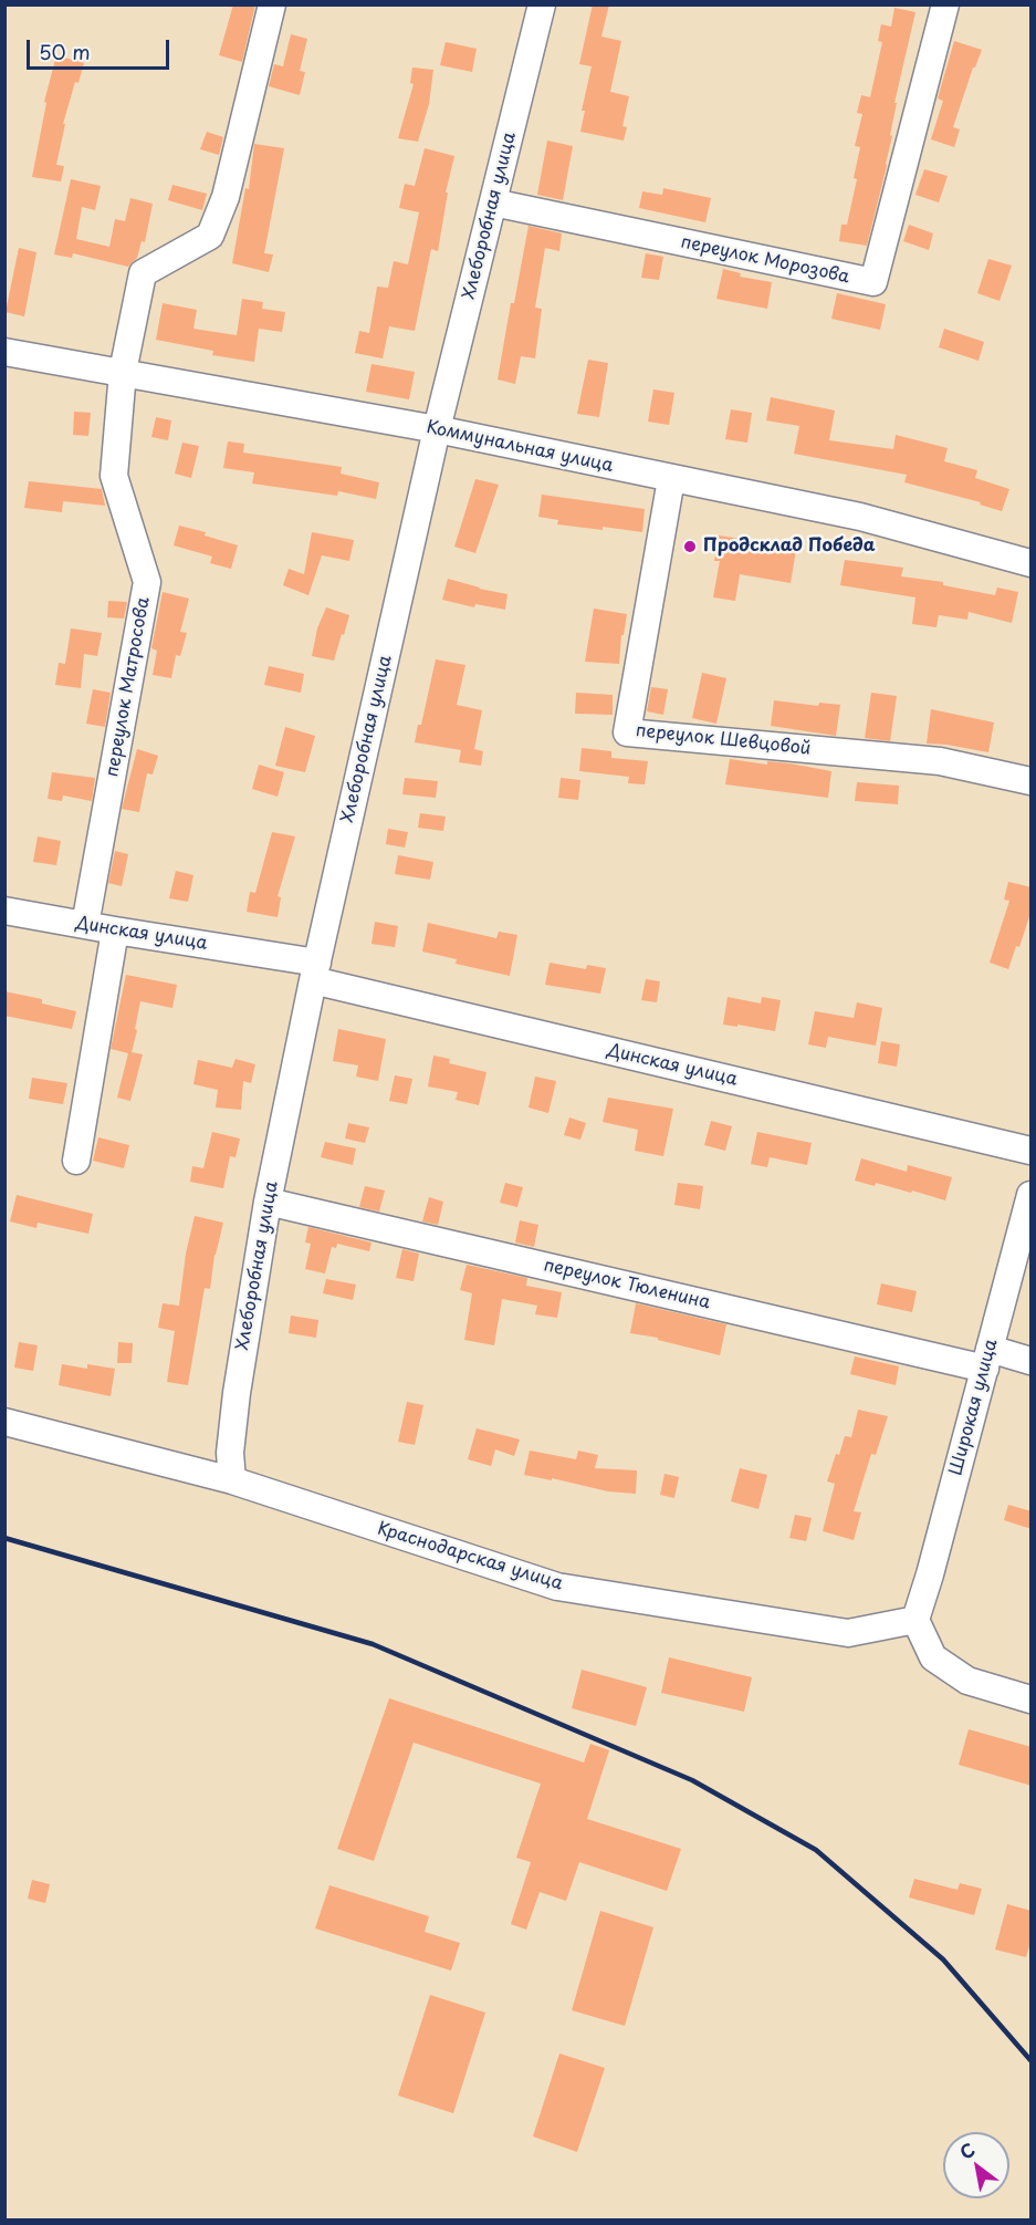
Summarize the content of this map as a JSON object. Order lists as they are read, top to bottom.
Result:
{
  "streets": {
    "street": [
      "Хлеборобная улица",
      "переулок Морозова",
      "Коммунальная улица",
      "переулок Матросова",
      "переулок Шевцовой",
      "Динская улица",
      "переулок Тюленина",
      "Широкая улица",
      "Краснодарская улица"
    ]
  },
  "crossings": [
    ["Хлеборобная улица", "переулок Морозова"],
    ["Хлеборобная улица", "Коммунальная улица"],
    ["Хлеборобная улица", "Динская улица"],
    ["Хлеборобная улица", "переулок Тюленина"],
    ["Хлеборобная улица", "Краснодарская улица"],
    ["Коммунальная улица", "переулок Матросова"],
    ["Коммунальная улица", "переулок Шевцовой"],
    ["переулок Матросова", "Динская улица"],
    ["переулок Тюленина", "Широкая улица"],
    ["Широкая улица", "Краснодарская улица"]
  ],
  "places": ["Продсклад Победа"],
  "scale_bar": "50 m",
  "north": "top left"
}
